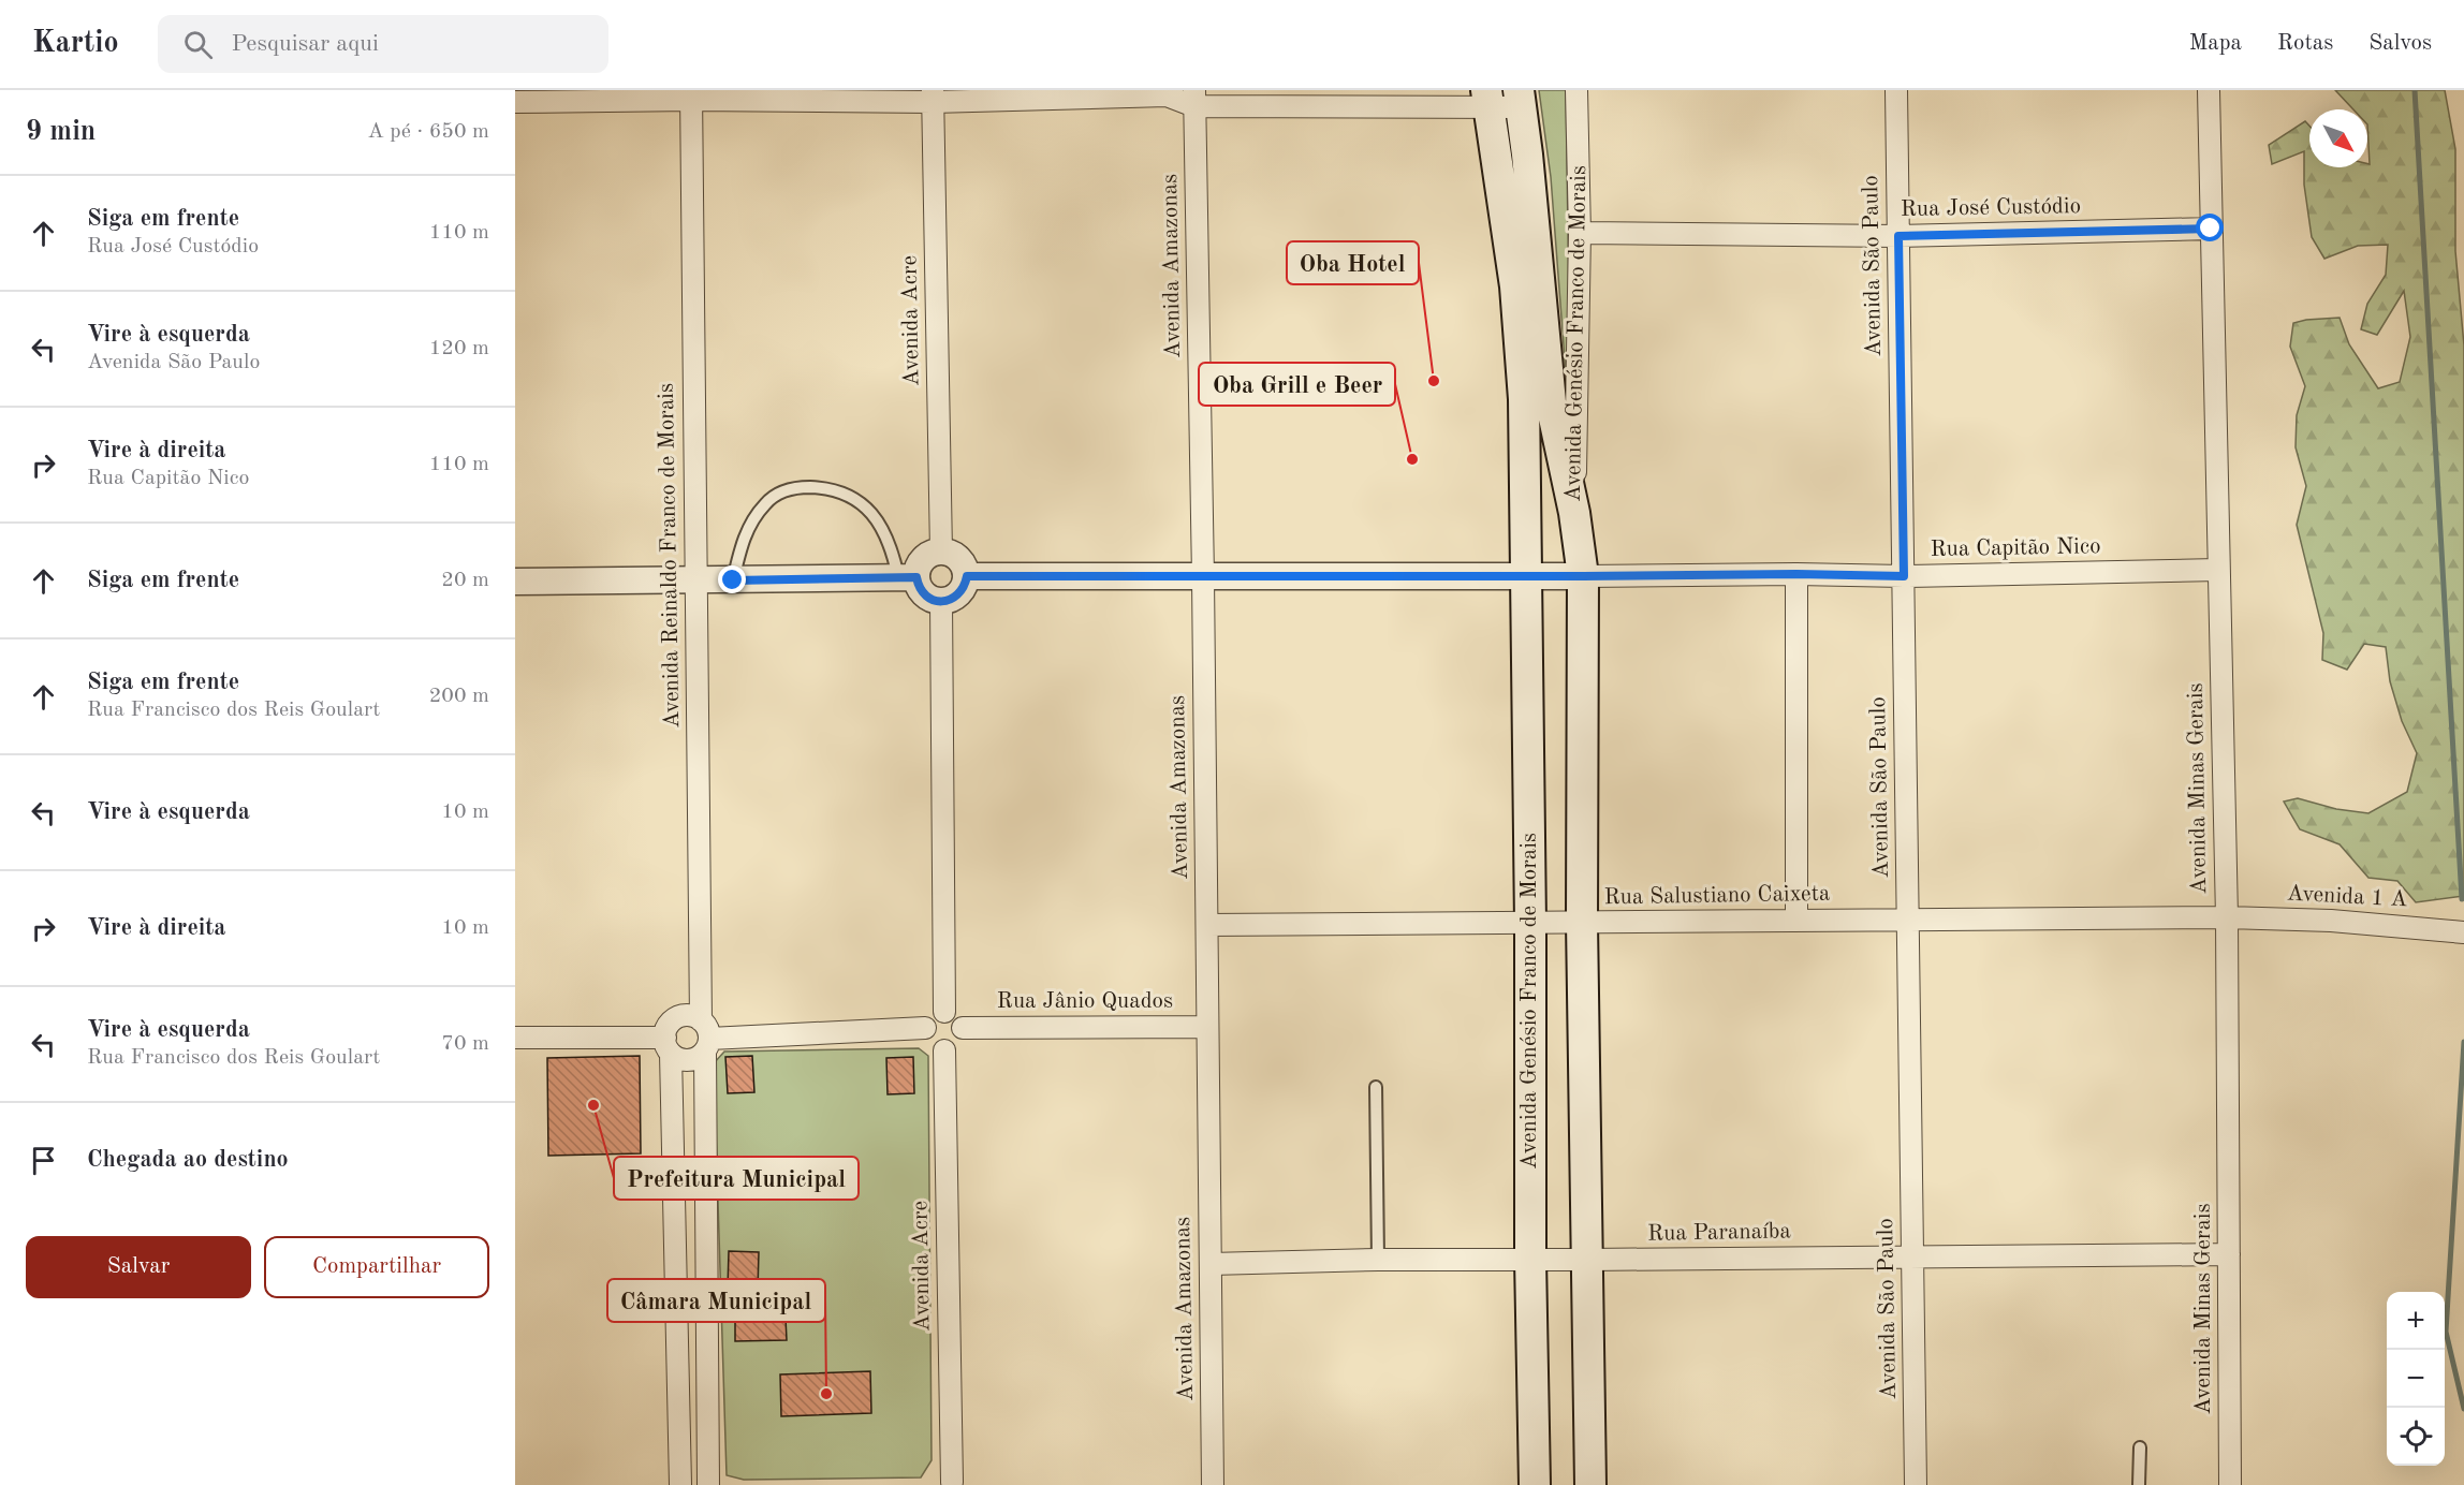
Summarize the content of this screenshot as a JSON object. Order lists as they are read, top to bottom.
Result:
{
  "streets": {
    "main road": ["Avenida Genésio Franco de Morais"],
    "street": [
      "Rua José Custódio",
      "Avenida Amazonas",
      "Avenida São Paulo",
      "Avenida Acre",
      "Rua Capitão Nico",
      "Avenida Reinaldo Franco de Morais",
      "Avenida Minas Gerais",
      "Rua Salustiano Caixeta",
      "Avenida 1 A",
      "Rua Jânio Quados",
      "Rua Paranaíba"
    ]
  },
  "crossings": [
    ["Rua José Custódio", "Avenida São Paulo"],
    ["Rua José Custódio", "Avenida Genésio Franco de Morais"],
    ["Rua José Custódio", "Avenida Minas Gerais"],
    ["Avenida Amazonas", "Rua Salustiano Caixeta"],
    ["Avenida Amazonas", "Rua Jânio Quados"],
    ["Avenida Amazonas", "Rua Paranaíba"],
    ["Avenida São Paulo", "Rua Capitão Nico"],
    ["Avenida São Paulo", "Rua Salustiano Caixeta"],
    ["Avenida São Paulo", "Rua Paranaíba"],
    ["Avenida Acre", "Rua Jânio Quados"],
    ["Avenida Genésio Franco de Morais", "Rua Capitão Nico"],
    ["Avenida Genésio Franco de Morais", "Rua Salustiano Caixeta"],
    ["Avenida Genésio Franco de Morais", "Rua Paranaíba"],
    ["Rua Capitão Nico", "Avenida Minas Gerais"],
    ["Avenida Minas Gerais", "Rua Salustiano Caixeta"],
    ["Avenida Minas Gerais", "Avenida 1 A"],
    ["Avenida Minas Gerais", "Rua Paranaíba"],
    ["Rua Salustiano Caixeta", "Avenida 1 A"]
  ],
  "places": [
    "Oba Hotel",
    "Oba Grill e Beer",
    "Prefeitura Municipal",
    "Câmara Municipal"
  ],
  "north": "bottom right",
  "page": {
    "header": "Kartio",
    "search": "Pesquisar aqui",
    "nav": ["Mapa", "Rotas", "Salvos"],
    "heading": ["9 min", "A pé · 650 m"],
    "list": [
      ["Siga em frente", "Rua José Custódio", "110 m"],
      ["Vire à esquerda", "Avenida São Paulo", "120 m"],
      ["Vire à direita", "Rua Capitão Nico", "110 m"],
      ["Siga em frente", "20 m"],
      ["Siga em frente", "Rua Francisco dos Reis Goulart", "200 m"],
      ["Vire à esquerda", "10 m"],
      ["Vire à direita", "10 m"],
      ["Vire à esquerda", "Rua Francisco dos Reis Goulart", "70 m"],
      "Chegada ao destino"
    ],
    "buttons": ["Salvar", "Compartilhar"],
    "map_buttons": ["+", "−"]
  }
}
